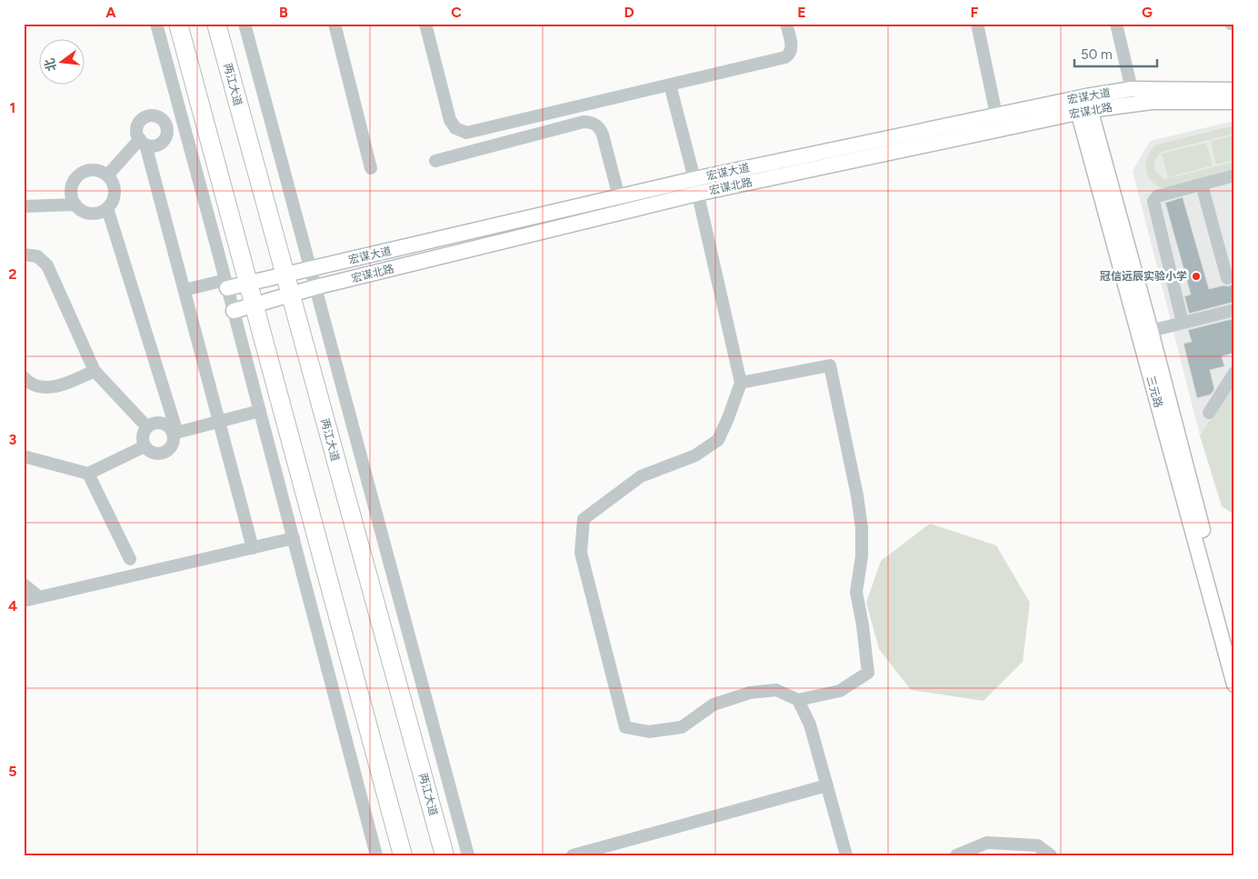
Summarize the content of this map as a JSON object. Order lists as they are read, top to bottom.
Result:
{
  "streets": {
    "highway": ["两江大道"],
    "main road": ["宏谋大道", "宏谋北路", "三元路"]
  },
  "crossings": [
    ["两江大道", "宏谋大道"],
    ["两江大道", "宏谋北路"],
    ["宏谋大道", "宏谋北路"],
    ["宏谋大道", "三元路"],
    ["宏谋北路", "三元路"]
  ],
  "places": ["冠信远辰实验小学"],
  "scale_bar": "50 m",
  "north": "left",
  "grid": {
    "columns": [
      "A",
      "B",
      "C",
      "D",
      "E",
      "F",
      "G"
    ],
    "rows": [
      "1",
      "2",
      "3",
      "4",
      "5"
    ]
  }
}
